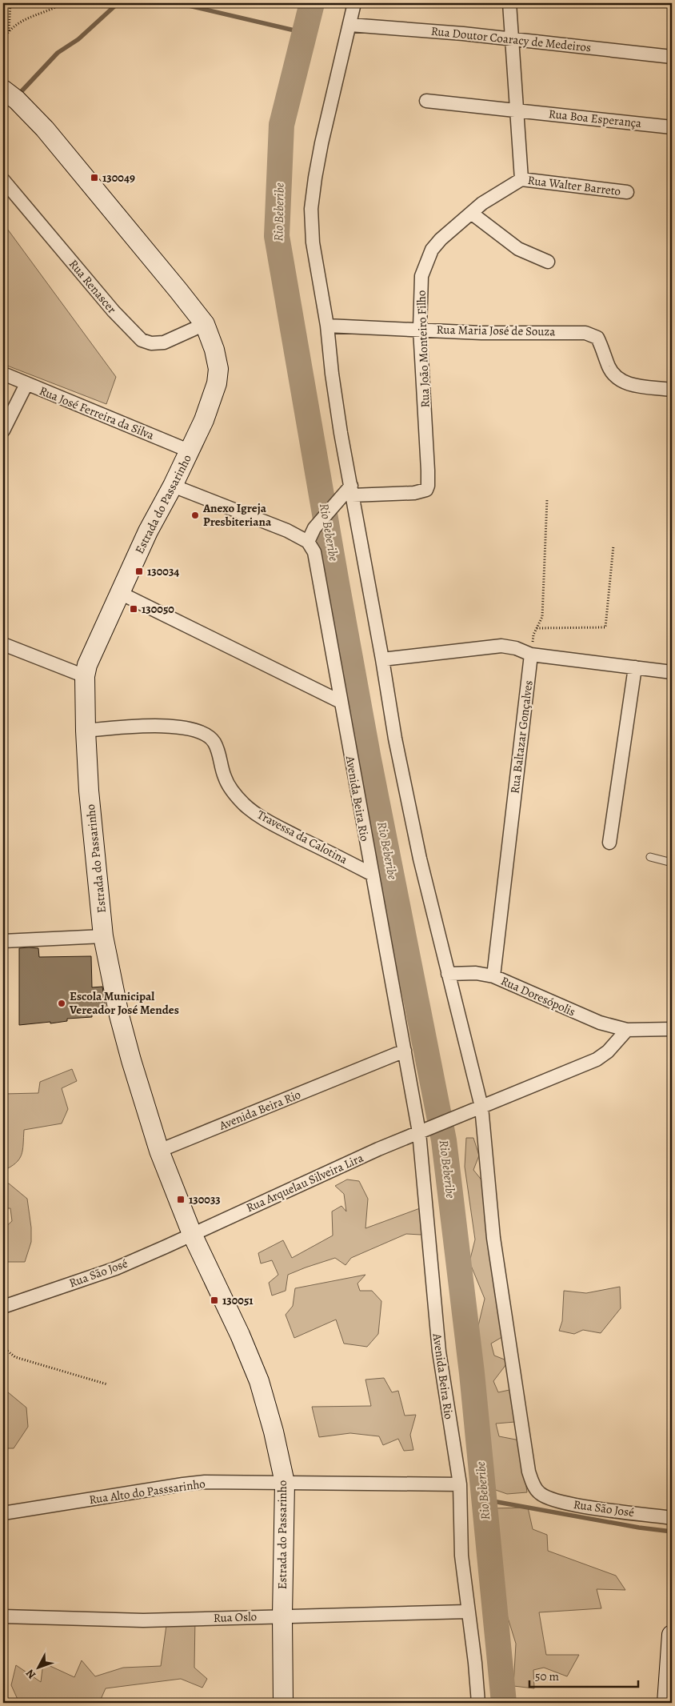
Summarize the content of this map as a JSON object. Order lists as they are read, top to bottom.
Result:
{
  "streets": {
    "street": [
      "Rua Doutor Coaracy de Medeiros",
      "Rua Boa Esperança",
      "Rua Walter Barreto",
      "Rua Renascer",
      "Rua Maria José de Souza",
      "Rua João Monteiro Filho",
      "Rua José Ferreira da Silva",
      "Estrada do Passarinho",
      "Rua Baltazar Gonçalves",
      "Avenida Beira Rio",
      "Travessa da Calotina",
      "Rua Doresópolis",
      "Rua Arquelau Silveira Lira",
      "Rua São José",
      "Rua Alto do Passsarinho",
      "Rua Oslo"
    ]
  },
  "crossings": [
    ["Rua Walter Barreto", "Rua João Monteiro Filho"],
    ["Rua Renascer", "Estrada do Passarinho"],
    ["Rua Maria José de Souza", "Rua João Monteiro Filho"],
    ["Rua José Ferreira da Silva", "Estrada do Passarinho"],
    ["Estrada do Passarinho", "Avenida Beira Rio"],
    ["Estrada do Passarinho", "Travessa da Calotina"],
    ["Estrada do Passarinho", "Rua Arquelau Silveira Lira"],
    ["Estrada do Passarinho", "Rua São José"],
    ["Estrada do Passarinho", "Rua Alto do Passsarinho"],
    ["Estrada do Passarinho", "Rua Oslo"],
    ["Rua Baltazar Gonçalves", "Rua Doresópolis"],
    ["Avenida Beira Rio", "Travessa da Calotina"],
    ["Avenida Beira Rio", "Rua Arquelau Silveira Lira"],
    ["Avenida Beira Rio", "Rua Alto do Passsarinho"],
    ["Avenida Beira Rio", "Rua Oslo"],
    ["Rua Arquelau Silveira Lira", "Rua São José"]
  ],
  "water": ["Rio Beberibe"],
  "places": {
    "transit": [
      "130049",
      "130034",
      "130050",
      "130033",
      "130051"
    ],
    "other": ["Anexo Igreja Presbiteriana", "Escola Municipal Vereador José Mendes"]
  },
  "scale_bar": "50 m",
  "north": "bottom left"
}
